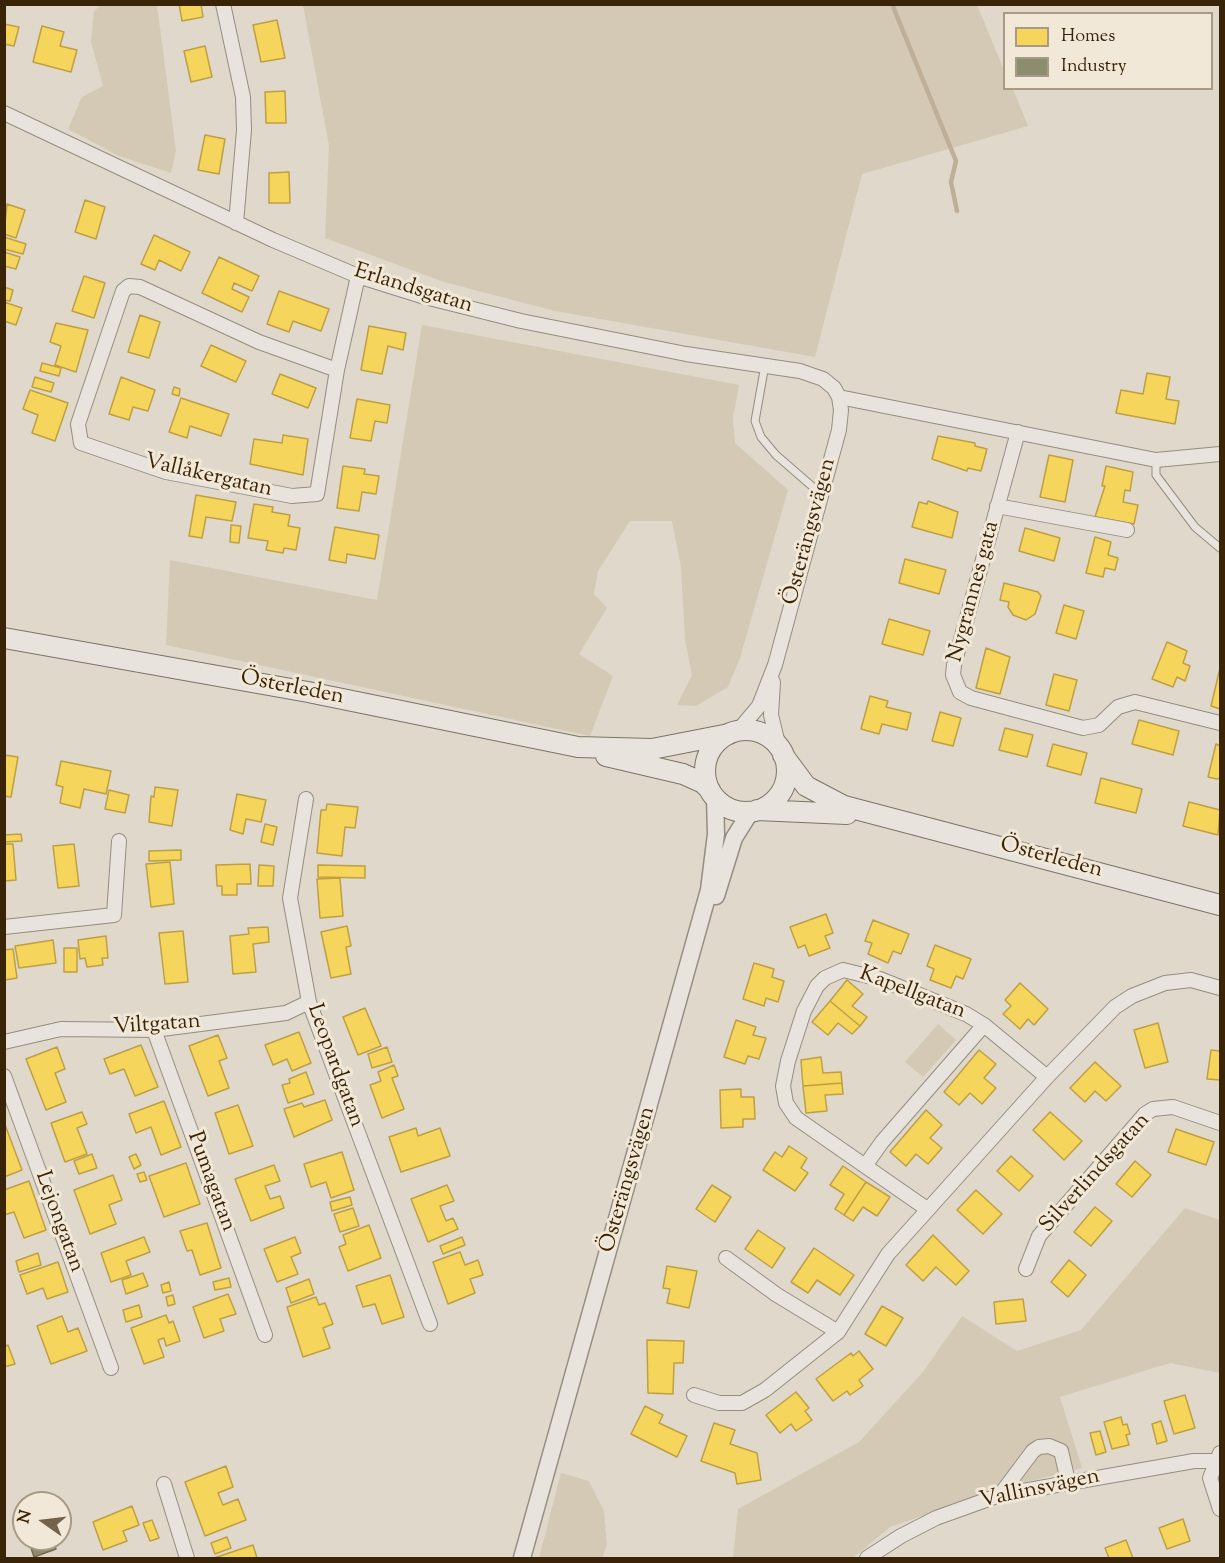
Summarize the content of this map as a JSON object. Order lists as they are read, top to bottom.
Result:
{
  "streets": {
    "main road": ["Österleden"],
    "street": [
      "Erlandsgatan",
      "Vallåkergatan",
      "Österängsvägen",
      "Nygrannes gata",
      "Kapellgatan",
      "Viltgatan",
      "Leopardgatan",
      "Silverlindsgatan",
      "Pumagatan",
      "Lejongatan",
      "Vallinsvägen"
    ]
  },
  "crossings": [
    ["Erlandsgatan", "Vallåkergatan"],
    ["Erlandsgatan", "Österängsvägen"],
    ["Österängsvägen", "Österleden"],
    ["Viltgatan", "Leopardgatan"],
    ["Viltgatan", "Pumagatan"]
  ],
  "legend": ["Homes", "Industry"],
  "north": "left"
}
